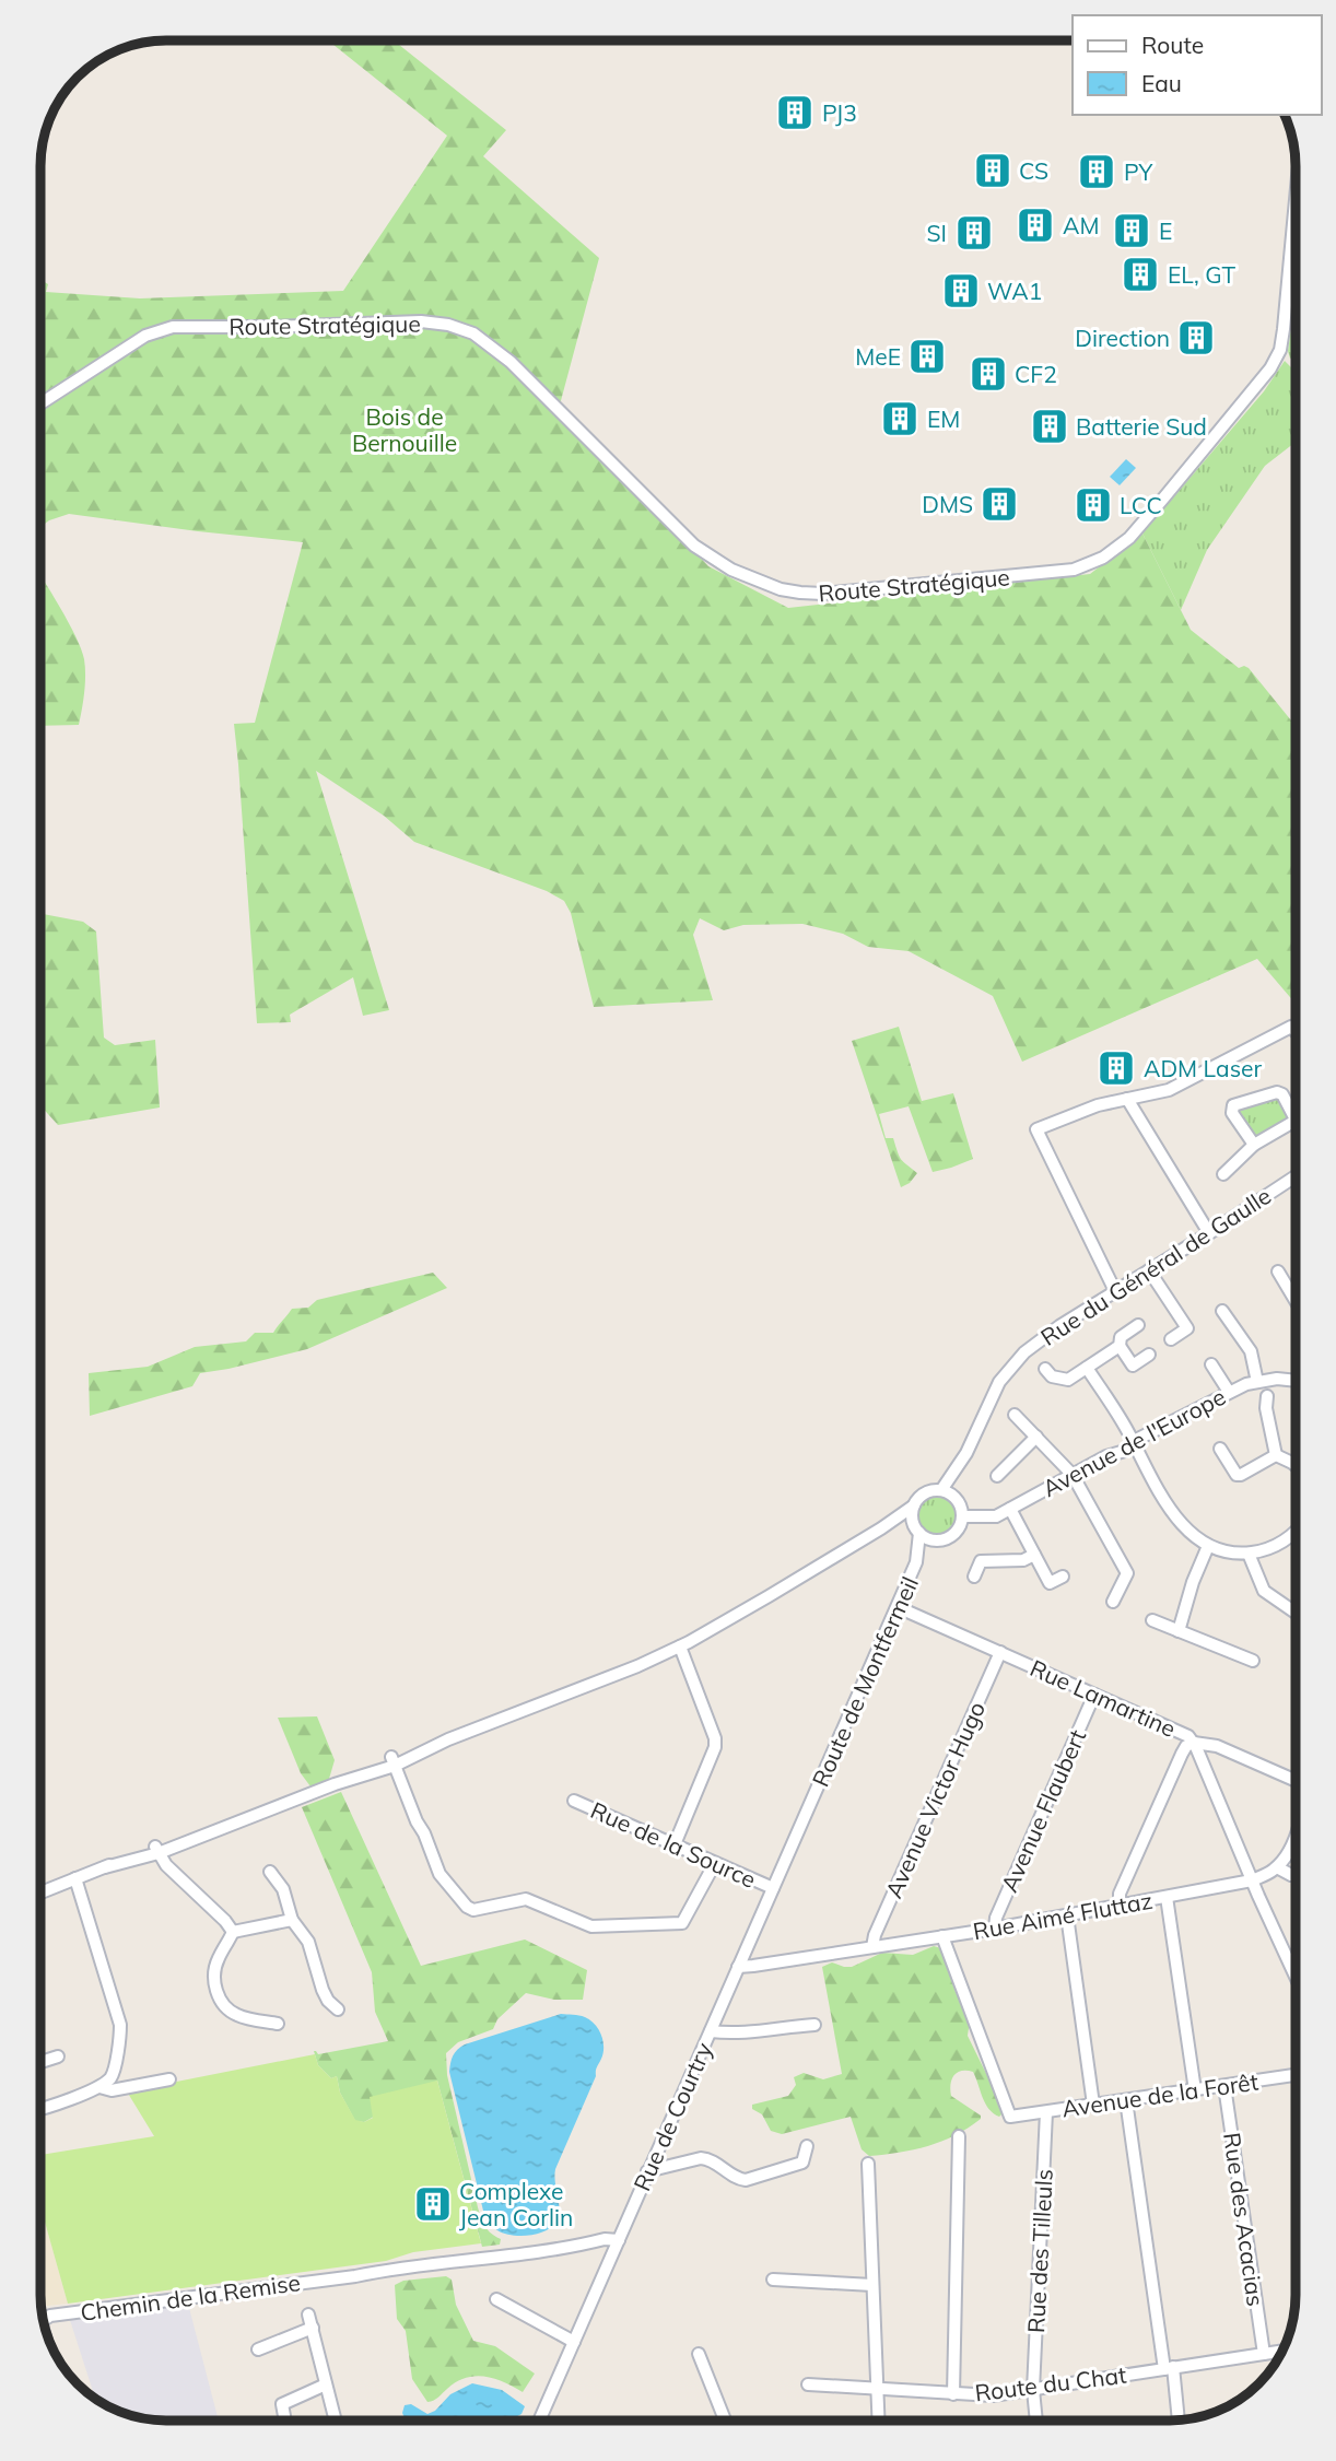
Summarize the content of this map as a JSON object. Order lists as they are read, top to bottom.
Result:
{
  "streets": {
    "street": [
      "Route Stratégique",
      "Rue du Général de Gaulle",
      "Avenue de l'Europe",
      "Route de Montfermeil",
      "Rue Lamartine",
      "Avenue Victor Hugo",
      "Avenue Flaubert",
      "Rue de la Source",
      "Rue Aimé Fluttaz",
      "Avenue de la Forêt",
      "Rue de Courtry",
      "Rue des Acacias",
      "Rue des Tilleuls",
      "Chemin de la Remise",
      "Route du Chat"
    ]
  },
  "crossings": [
    ["Rue du Général de Gaulle", "Avenue de l'Europe"],
    ["Rue du Général de Gaulle", "Route de Montfermeil"],
    ["Avenue de l'Europe", "Route de Montfermeil"],
    ["Route de Montfermeil", "Rue Lamartine"],
    ["Route de Montfermeil", "Rue de Courtry"],
    ["Rue Lamartine", "Avenue Victor Hugo"],
    ["Rue Lamartine", "Avenue Flaubert"],
    ["Avenue Victor Hugo", "Rue Aimé Fluttaz"],
    ["Avenue Flaubert", "Rue Aimé Fluttaz"],
    ["Rue de la Source", "Rue de Courtry"],
    ["Rue Aimé Fluttaz", "Avenue de la Forêt"],
    ["Rue Aimé Fluttaz", "Rue de Courtry"],
    ["Avenue de la Forêt", "Rue des Acacias"],
    ["Avenue de la Forêt", "Rue des Tilleuls"],
    ["Rue de Courtry", "Chemin de la Remise"],
    ["Rue des Acacias", "Route du Chat"],
    ["Rue des Tilleuls", "Route du Chat"]
  ],
  "parks": ["Bois de Bernouille"],
  "places": {
    "building": [
      "PJ3",
      "CS",
      "PY",
      "AM",
      "E",
      "SI",
      "EL, GT",
      "WA1",
      "Direction",
      "MeE",
      "CF2",
      "EM",
      "Batterie Sud",
      "DMS",
      "LCC",
      "ADM Laser",
      "Complexe Jean Corlin"
    ]
  },
  "legend": ["Route", "Eau"]
}
